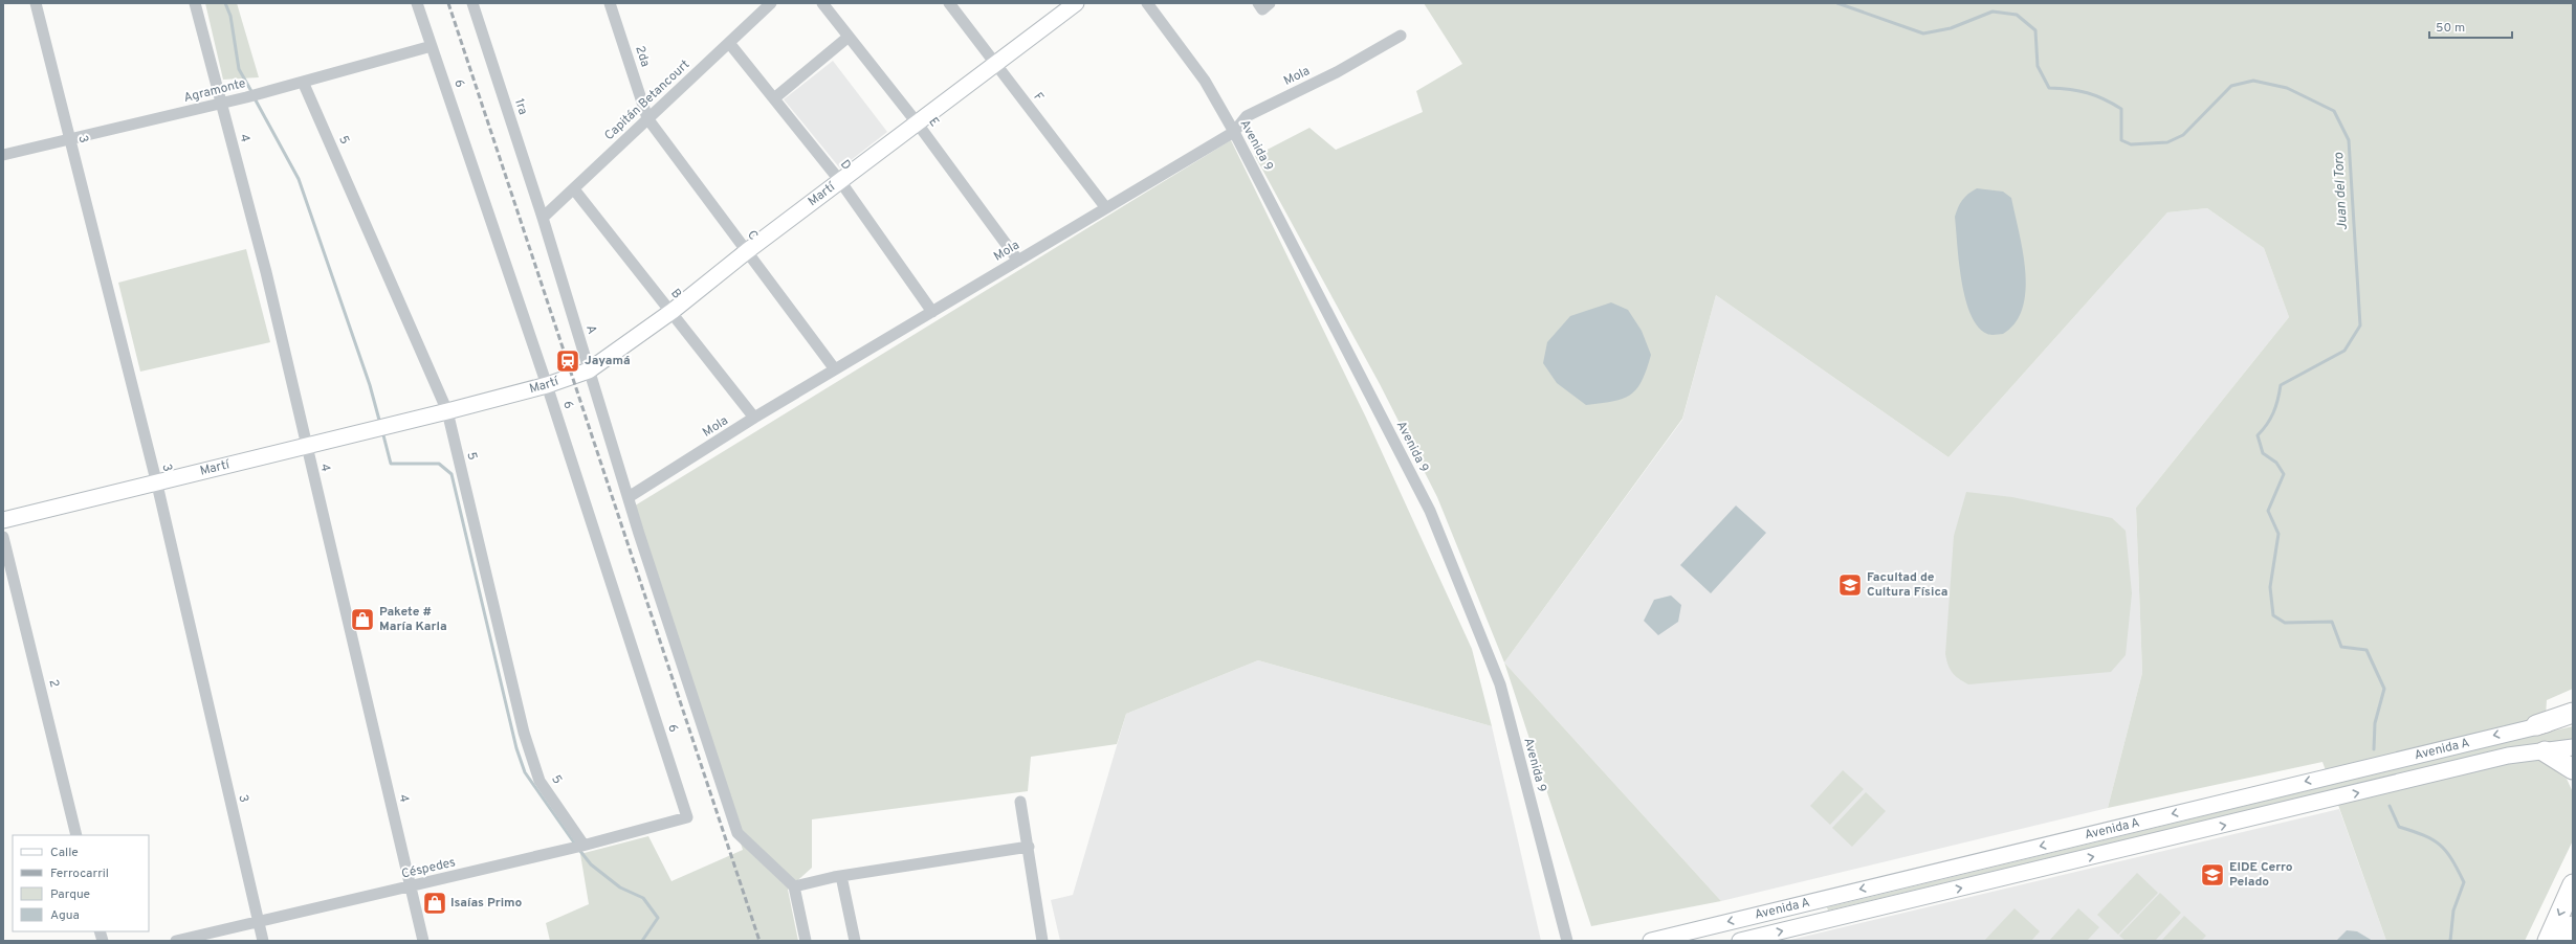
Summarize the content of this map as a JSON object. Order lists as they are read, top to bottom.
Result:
{
  "streets": {
    "main road": ["Martí", "Avenida A"],
    "street": [
      "2da",
      "Mola",
      "6",
      "Agramonte",
      "F",
      "Capitán Betancourt",
      "1ra",
      "E",
      "4",
      "3",
      "5",
      "Avenida 9",
      "D",
      "C",
      "B",
      "A",
      "2",
      "Céspedes"
    ]
  },
  "crossings": [
    ["2da", "Capitán Betancourt"],
    ["2da", "C"],
    ["Mola", "F"],
    ["Mola", "E"],
    ["Mola", "Avenida 9"],
    ["Mola", "D"],
    ["Mola", "C"],
    ["Mola", "B"],
    ["Mola", "A"],
    ["6", "Agramonte"],
    ["6", "Martí"],
    ["6", "Céspedes"],
    ["Agramonte", "4"],
    ["Agramonte", "3"],
    ["Agramonte", "5"],
    ["F", "Martí"],
    ["Capitán Betancourt", "1ra"],
    ["Capitán Betancourt", "D"],
    ["Capitán Betancourt", "C"],
    ["Capitán Betancourt", "B"],
    ["Capitán Betancourt", "A"],
    ["1ra", "A"],
    ["E", "Martí"],
    ["4", "Martí"],
    ["4", "Céspedes"],
    ["3", "Martí"],
    ["3", "Céspedes"],
    ["5", "Martí"],
    ["5", "Céspedes"],
    ["D", "Martí"],
    ["Martí", "C"],
    ["Martí", "B"],
    ["Martí", "A"]
  ],
  "water": ["Juan del Toro"],
  "places": {
    "station": ["Jayamá"],
    "school or university": ["Facultad de Cultura Física", "EIDE Cerro Pelado"],
    "shop": ["Pakete # María Karla", "Isaías Primo"]
  },
  "legend": [
    "Calle",
    "Ferrocarril",
    "Parque",
    "Agua"
  ],
  "scale_bar": "50 m"
}
